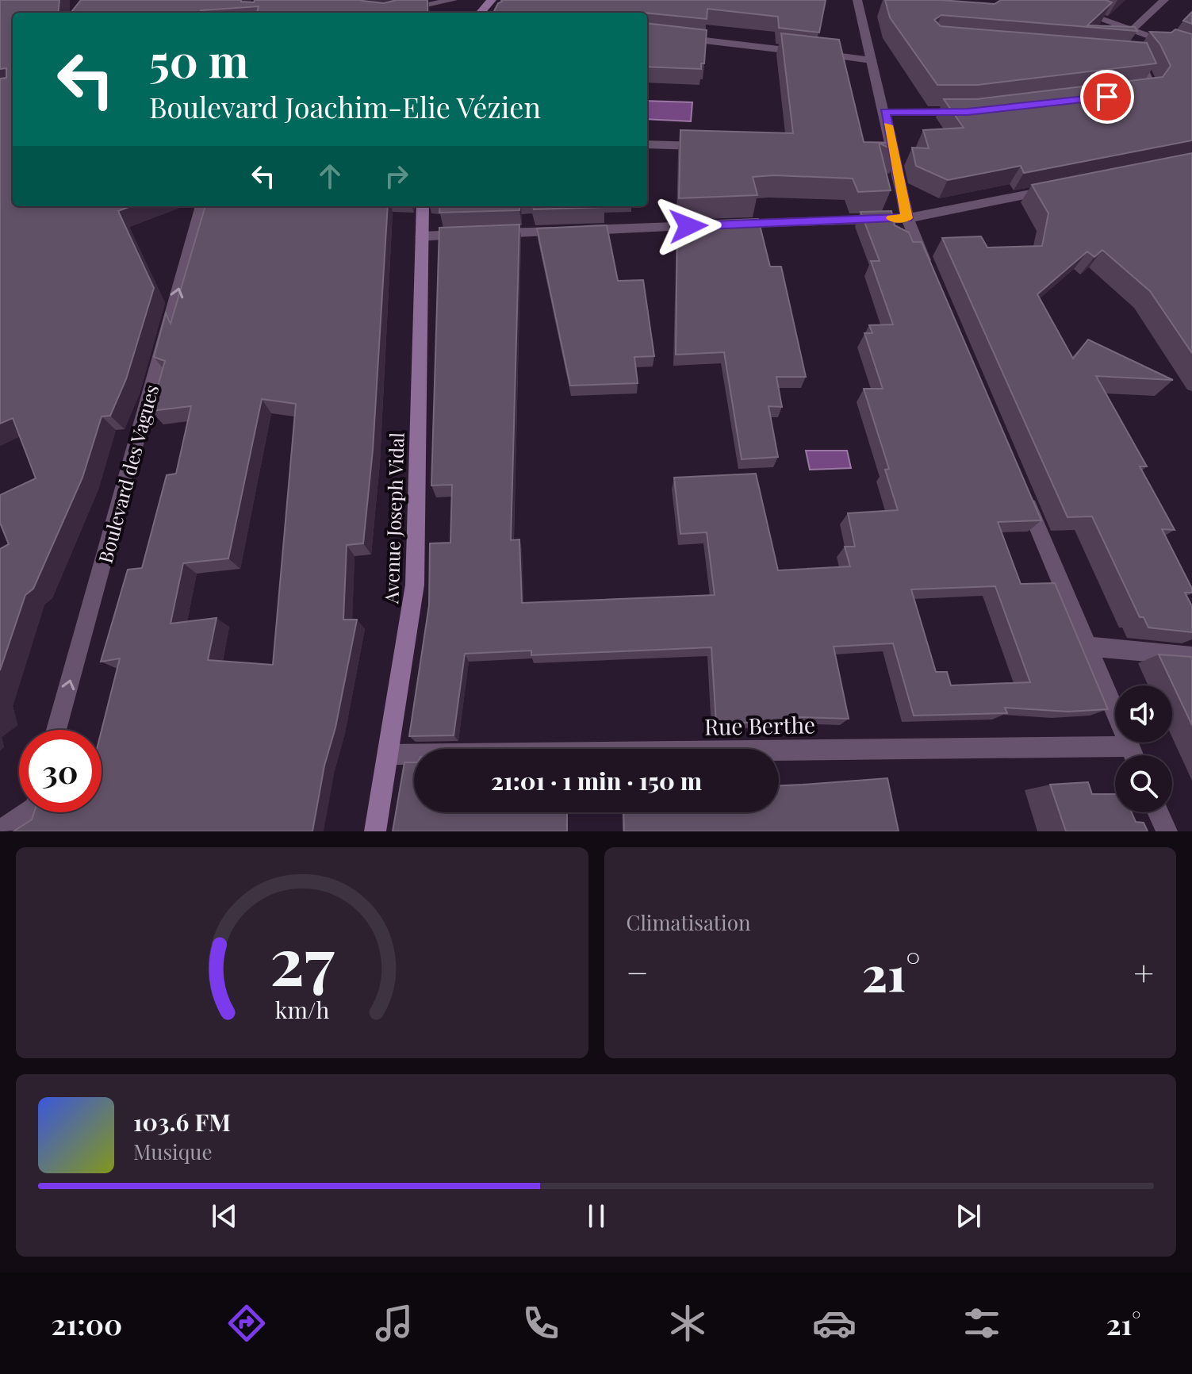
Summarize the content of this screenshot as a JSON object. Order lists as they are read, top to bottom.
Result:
{
  "streets": {
    "street": ["Boulevard des Vagues", "Avenue Joseph Vidal", "Rue Berthe"]
  },
  "crossings": [
    ["Avenue Joseph Vidal", "Rue Berthe"]
  ],
  "one_way": ["Boulevard des Vagues"],
  "page": {
    "turn": ["50 m", "Boulevard Joachim-Elie Vézien"],
    "limit": "30",
    "trip": "21:01 · 1 min · 150 m",
    "tile": "Climatisation",
    "heat": ["−", "21°", "+"],
    "song": ["103.6 FM", "Musique"],
    "tabs": ["21:00", "21°"],
    "gauge": ["27", "km/h"]
  }
}
